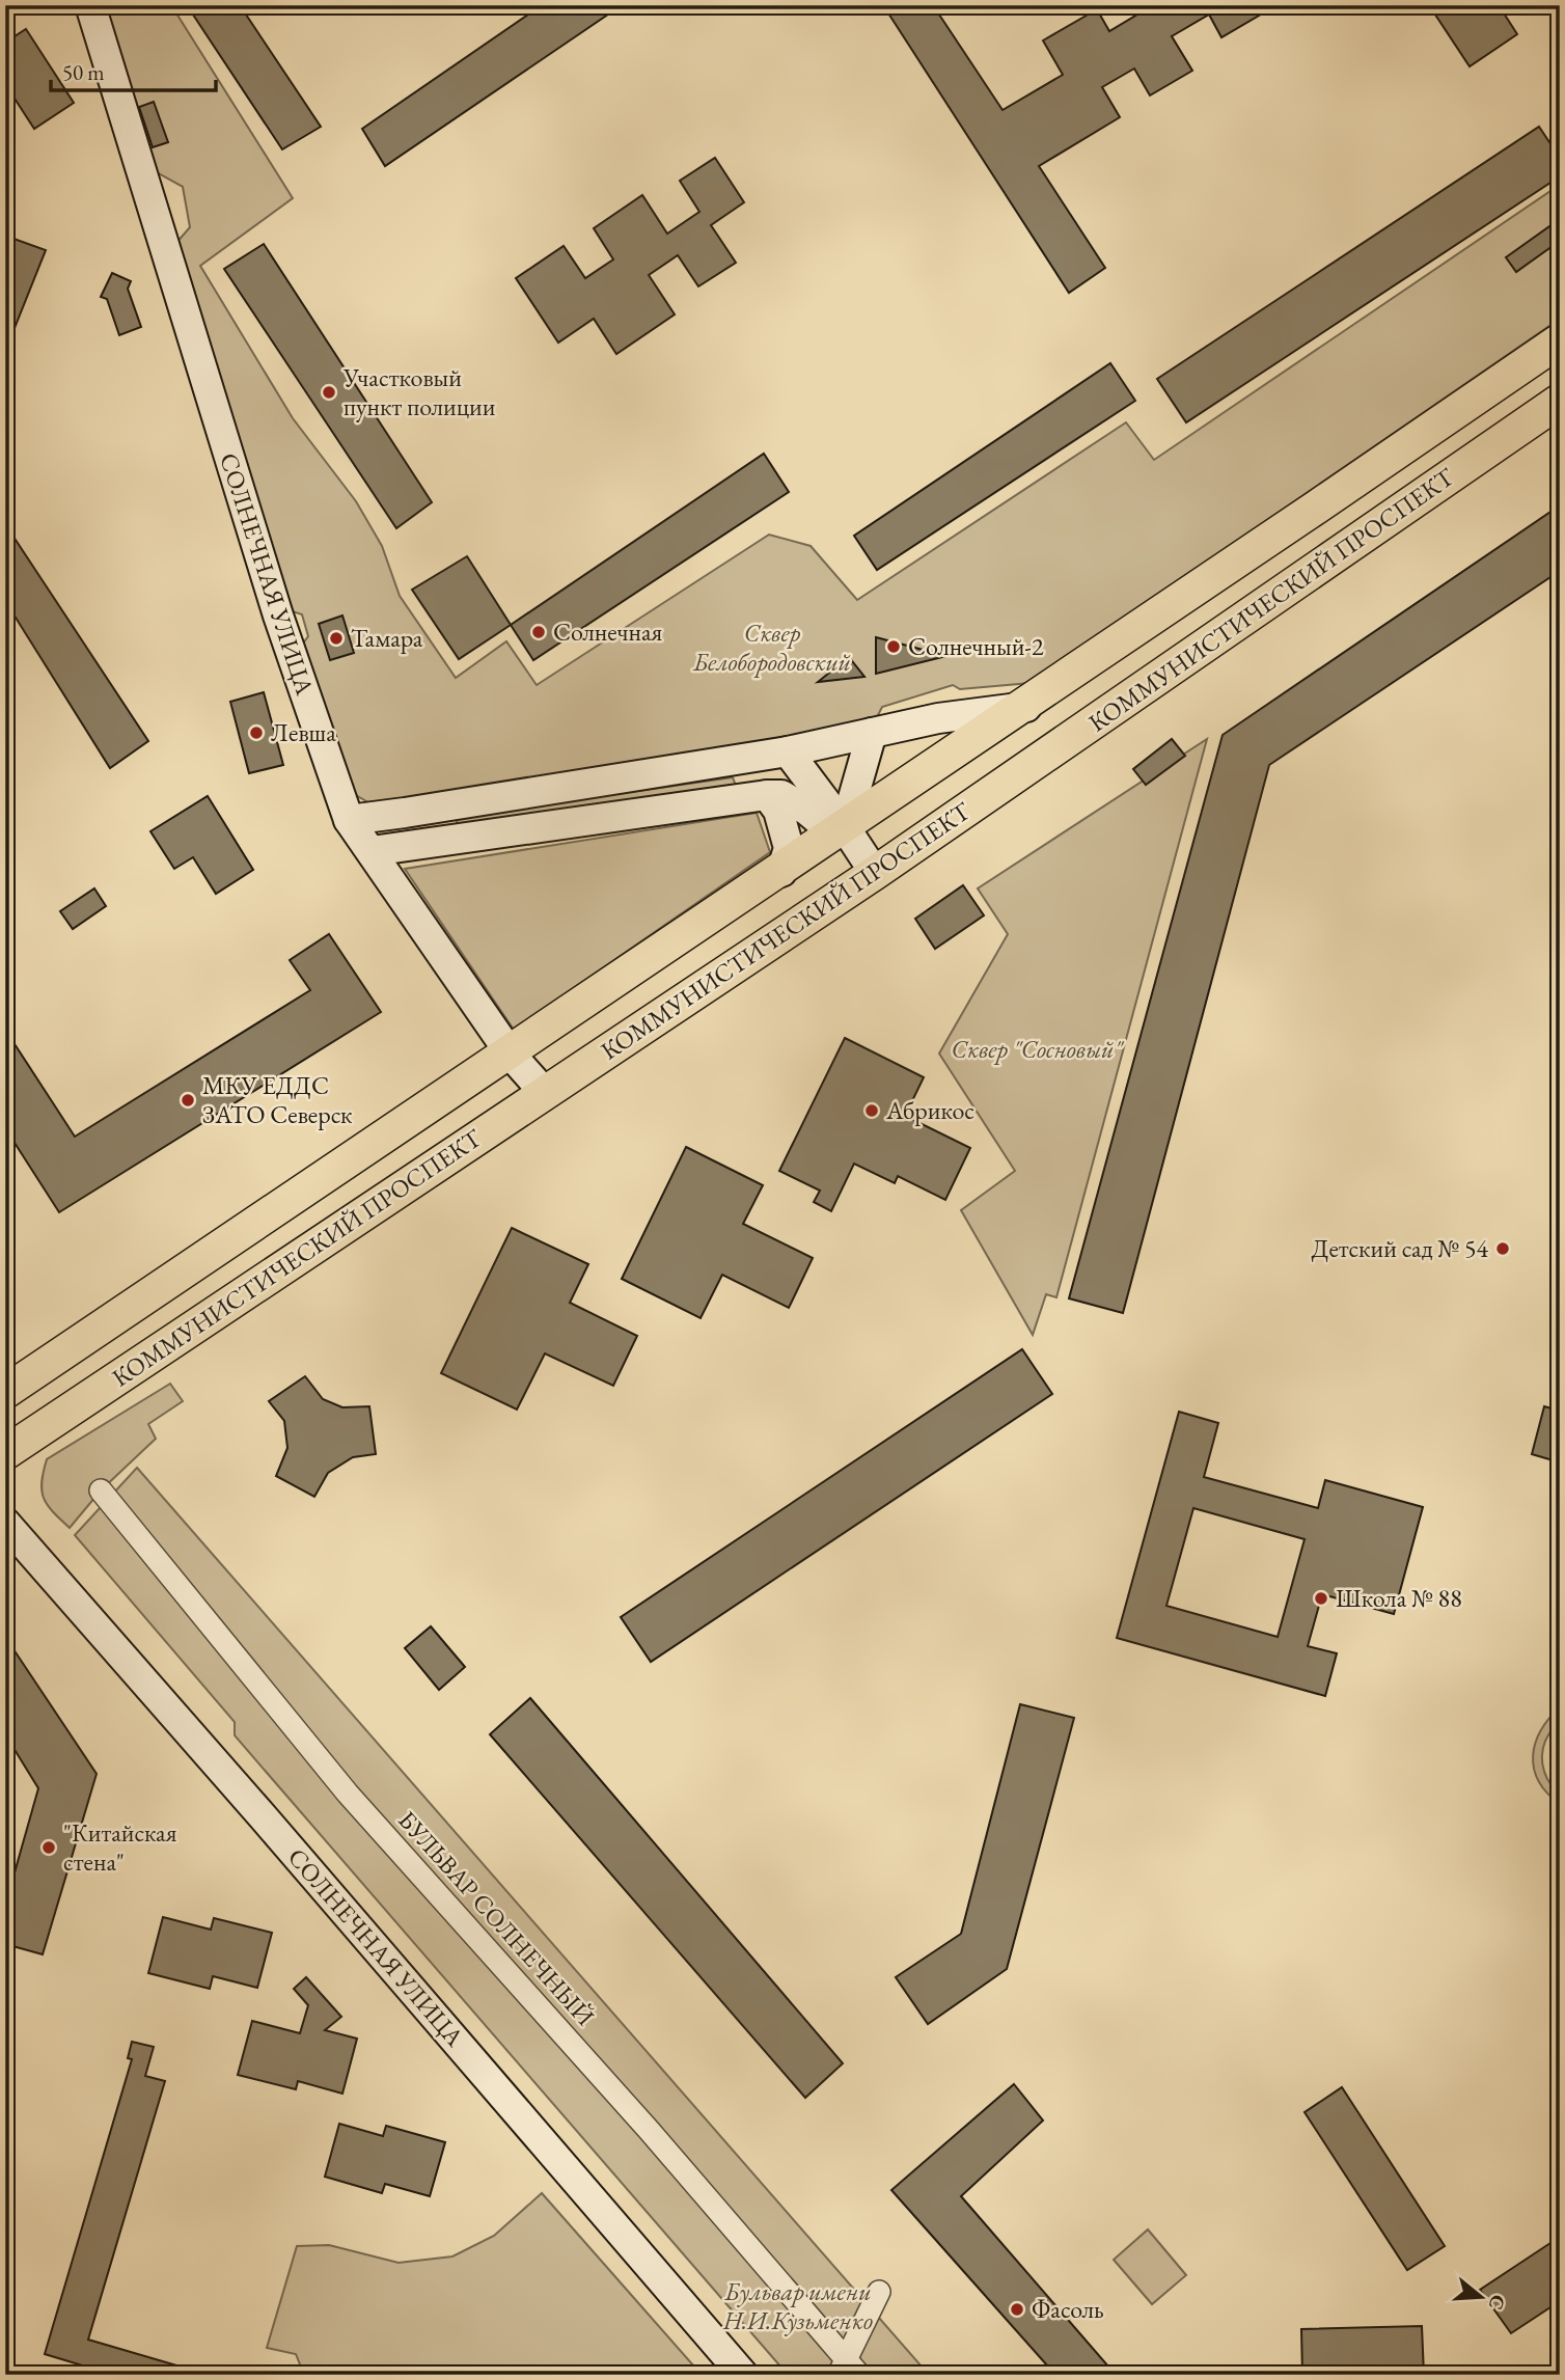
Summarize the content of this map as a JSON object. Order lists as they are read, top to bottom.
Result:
{
  "streets": {
    "main road": ["КОММУНИСТИЧЕСКИЙ ПРОСПЕКТ"],
    "street": ["СОЛНЕЧНАЯ УЛИЦА", "БУЛЬВАР СОЛНЕЧНЫЙ"]
  },
  "crossings": [
    ["СОЛНЕЧНАЯ УЛИЦА", "КОММУНИСТИЧЕСКИЙ ПРОСПЕКТ"]
  ],
  "parks": ["Сквер Белобородовский", "Сквер \"Сосновый\"", "Бульвар имени Н.И.Кузьменко"],
  "places": [
    "Участковый пункт полиции",
    "Солнечная",
    "Тамара",
    "Солнечный-2",
    "Левша",
    "МКУ ЕДДС ЗАТО Северск",
    "Абрикос",
    "Детский сад № 54",
    "Школа № 88",
    "\"Китайская стена\"",
    "Фасоль"
  ],
  "scale_bar": "50 m",
  "north": "right"
}
